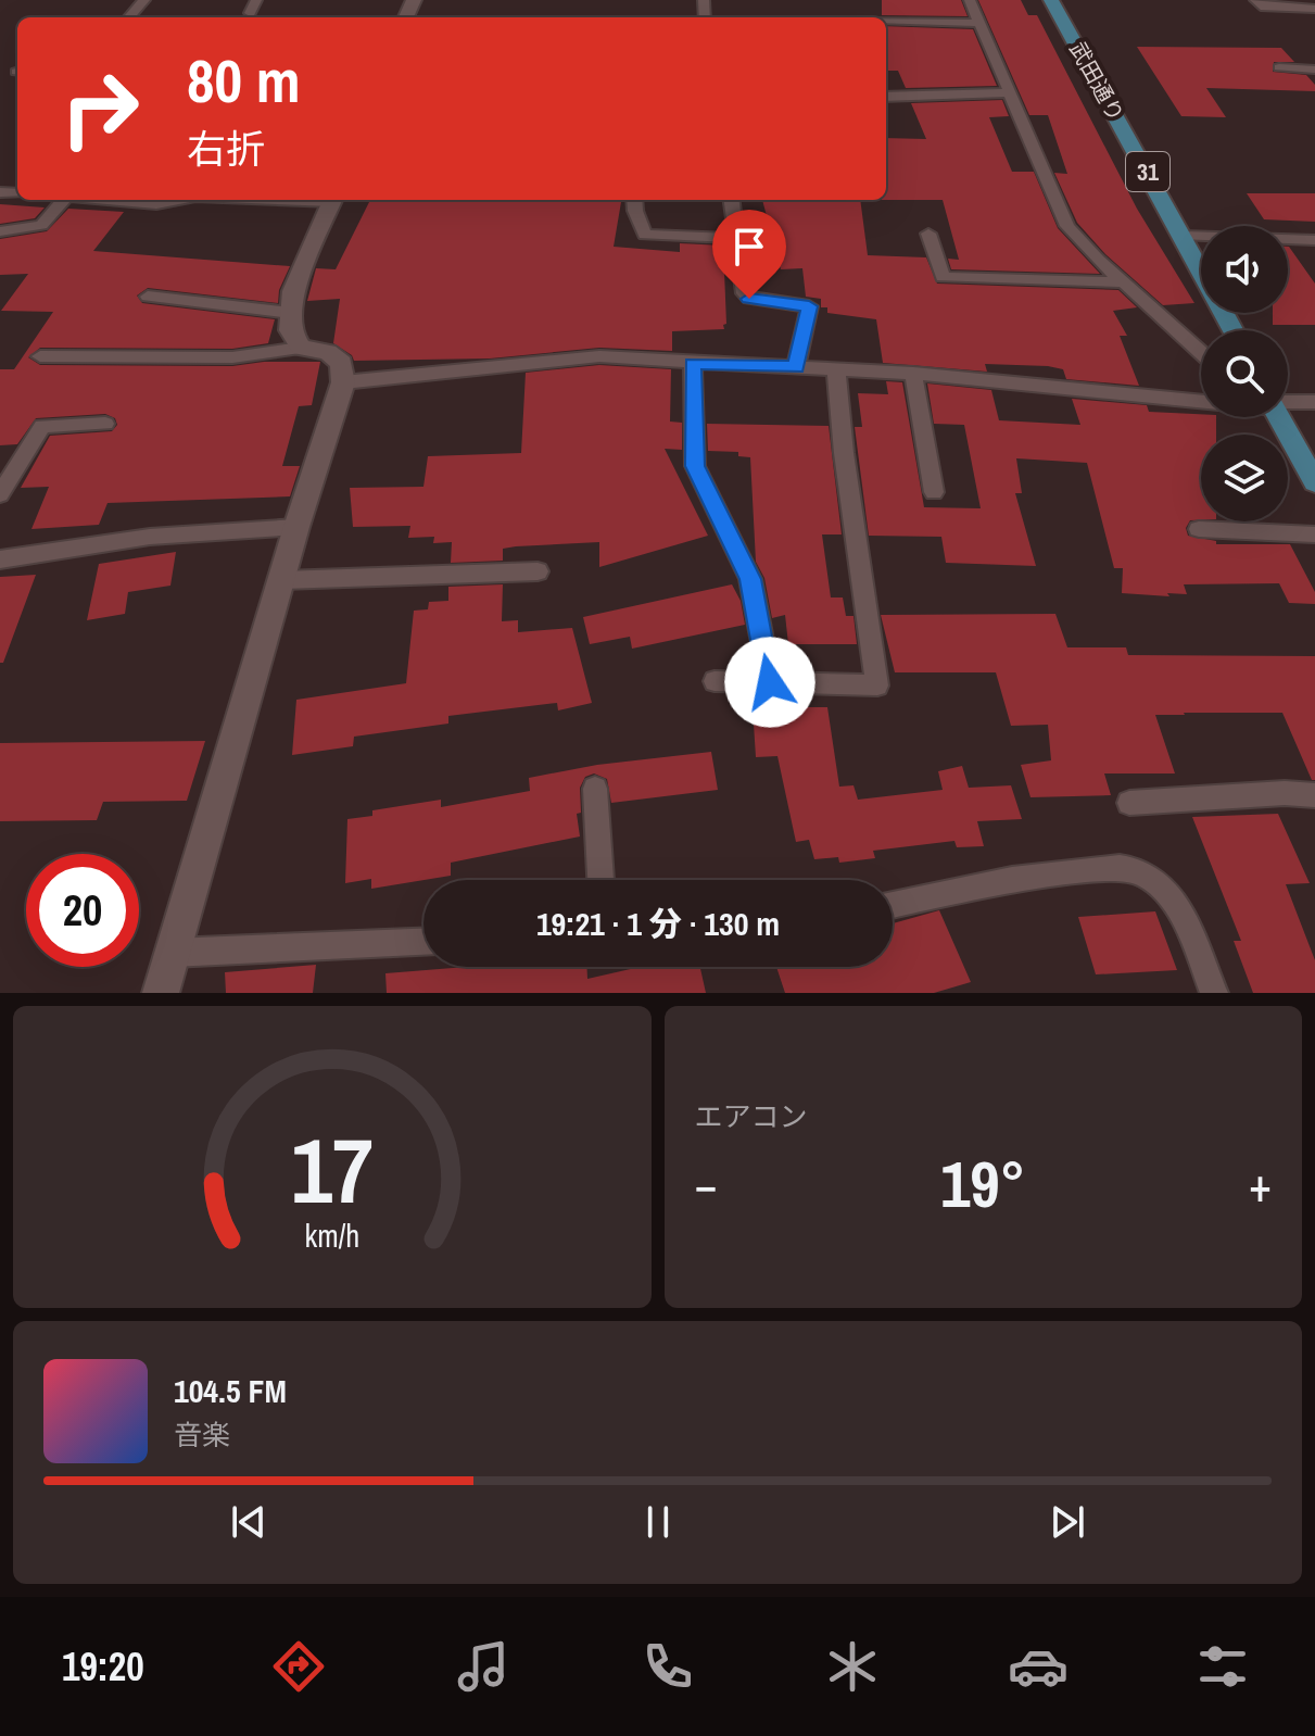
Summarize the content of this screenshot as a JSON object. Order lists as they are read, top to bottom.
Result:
{
  "streets": {
    "main road": ["武田通り", "31"]
  },
  "page": {
    "turn": ["80 m", "右折"],
    "limit": "20",
    "trip": "19:21 · 1 分 · 130 m",
    "tile": "エアコン",
    "heat": ["−", "19°", "+"],
    "song": ["104.5 FM", "音楽"],
    "tabs": "19:20",
    "gauge": ["17", "km/h"]
  }
}
